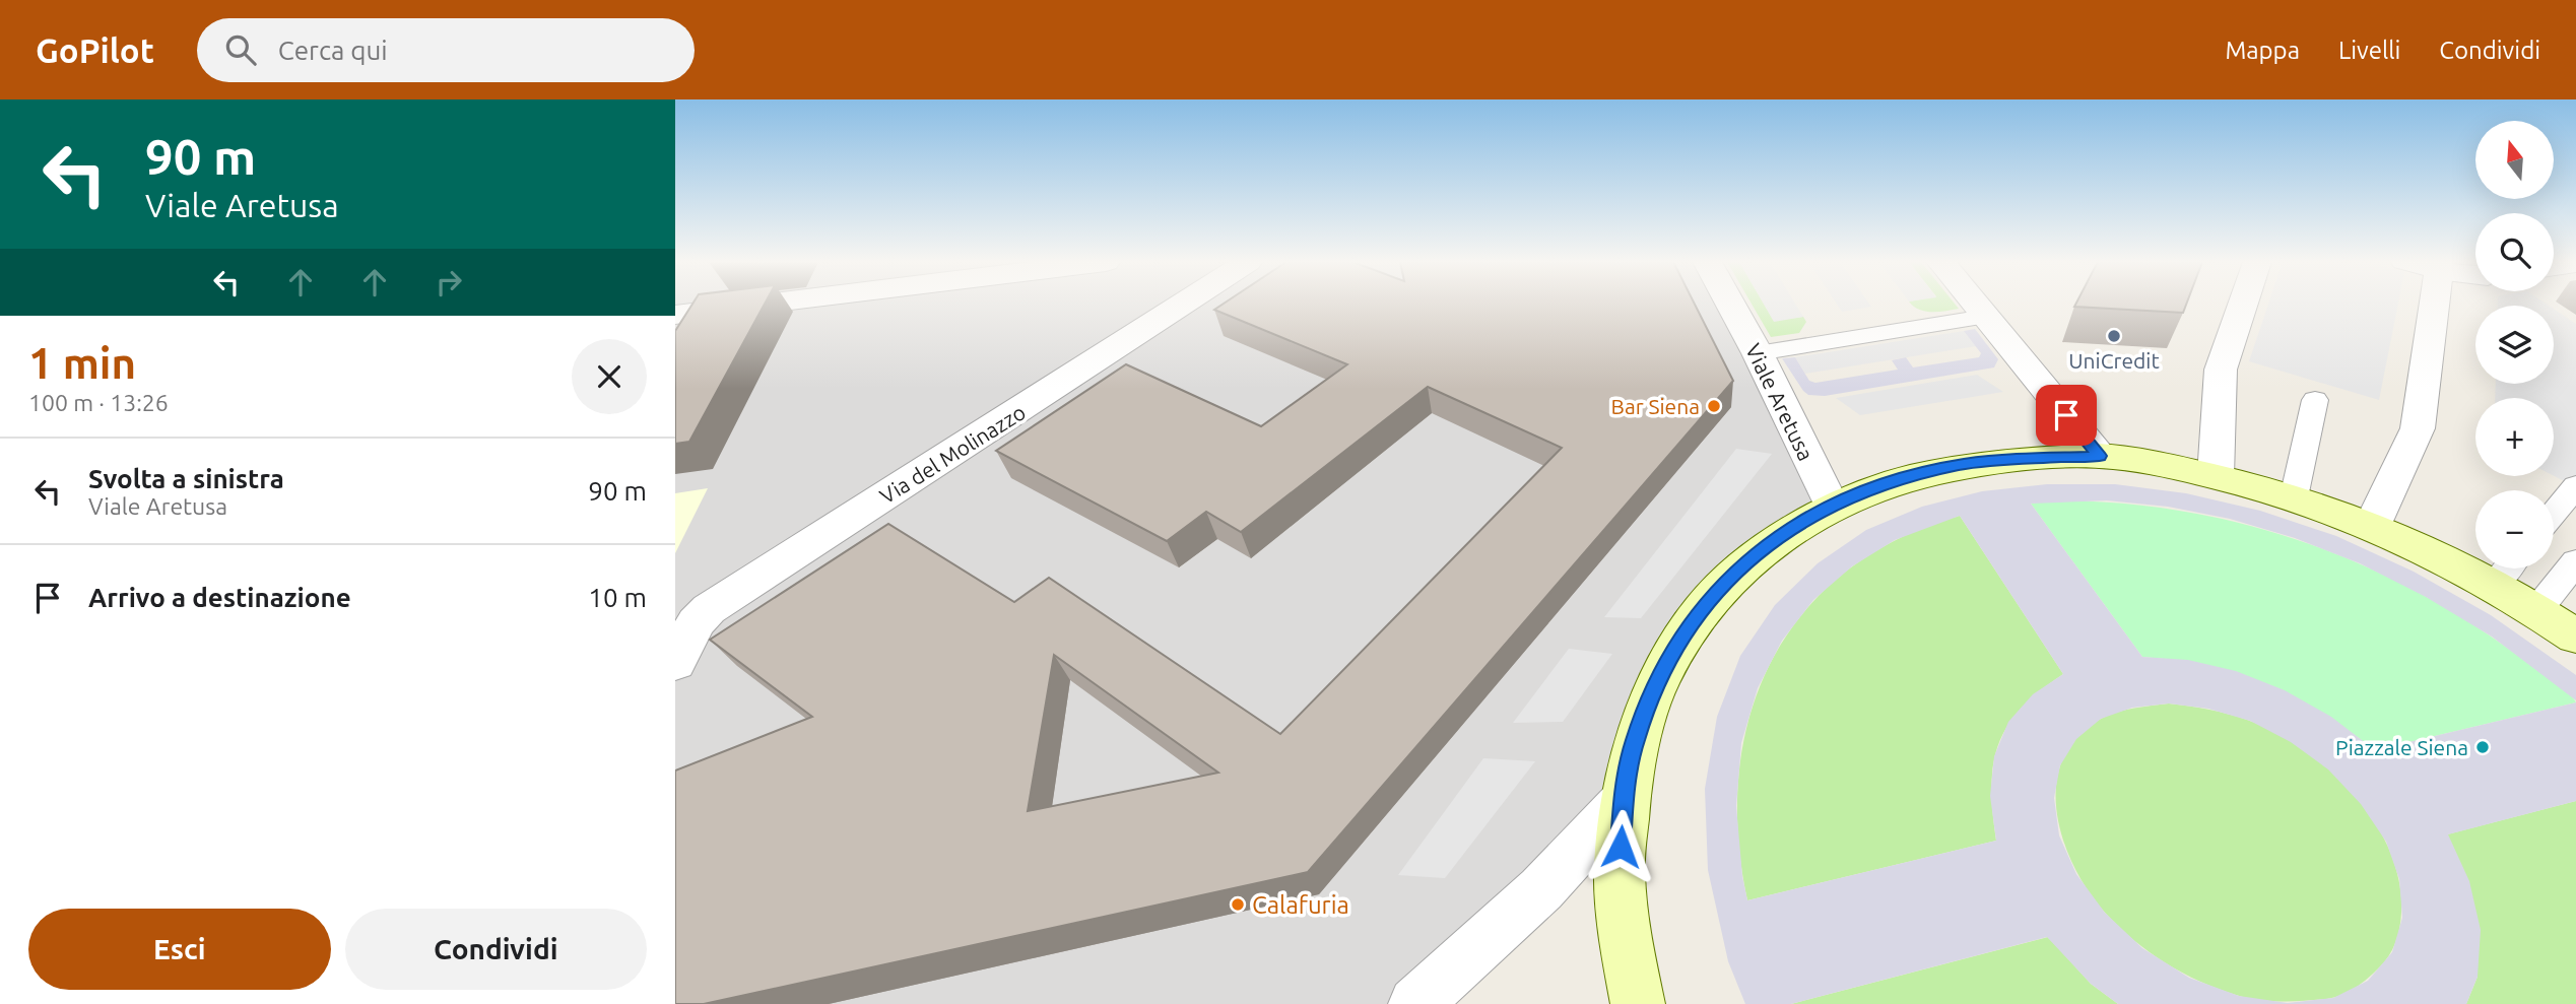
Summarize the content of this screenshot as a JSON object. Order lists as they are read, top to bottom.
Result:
{
  "streets": {
    "street": ["Viale Aretusa", "Via del Molinazzo"]
  },
  "places": [
    "UniCredit",
    "Bar Siena",
    "Piazzale Siena",
    "Calafuria"
  ],
  "north": "top",
  "page": {
    "header": "GoPilot",
    "search": "Cerca qui",
    "nav": ["Mappa", "Livelli", "Condividi"],
    "turn": ["90 m", "Viale Aretusa"],
    "map_buttons": ["+", "−"],
    "heading": ["1 min", "100 m · 13:26"],
    "list": [
      {
        "name": "Svolta a sinistra",
        "note": "Viale Aretusa",
        "value": "90 m"
      },
      {
        "name": "Arrivo a destinazione",
        "value": "10 m"
      }
    ],
    "buttons": ["Esci", "Condividi"]
  }
}
